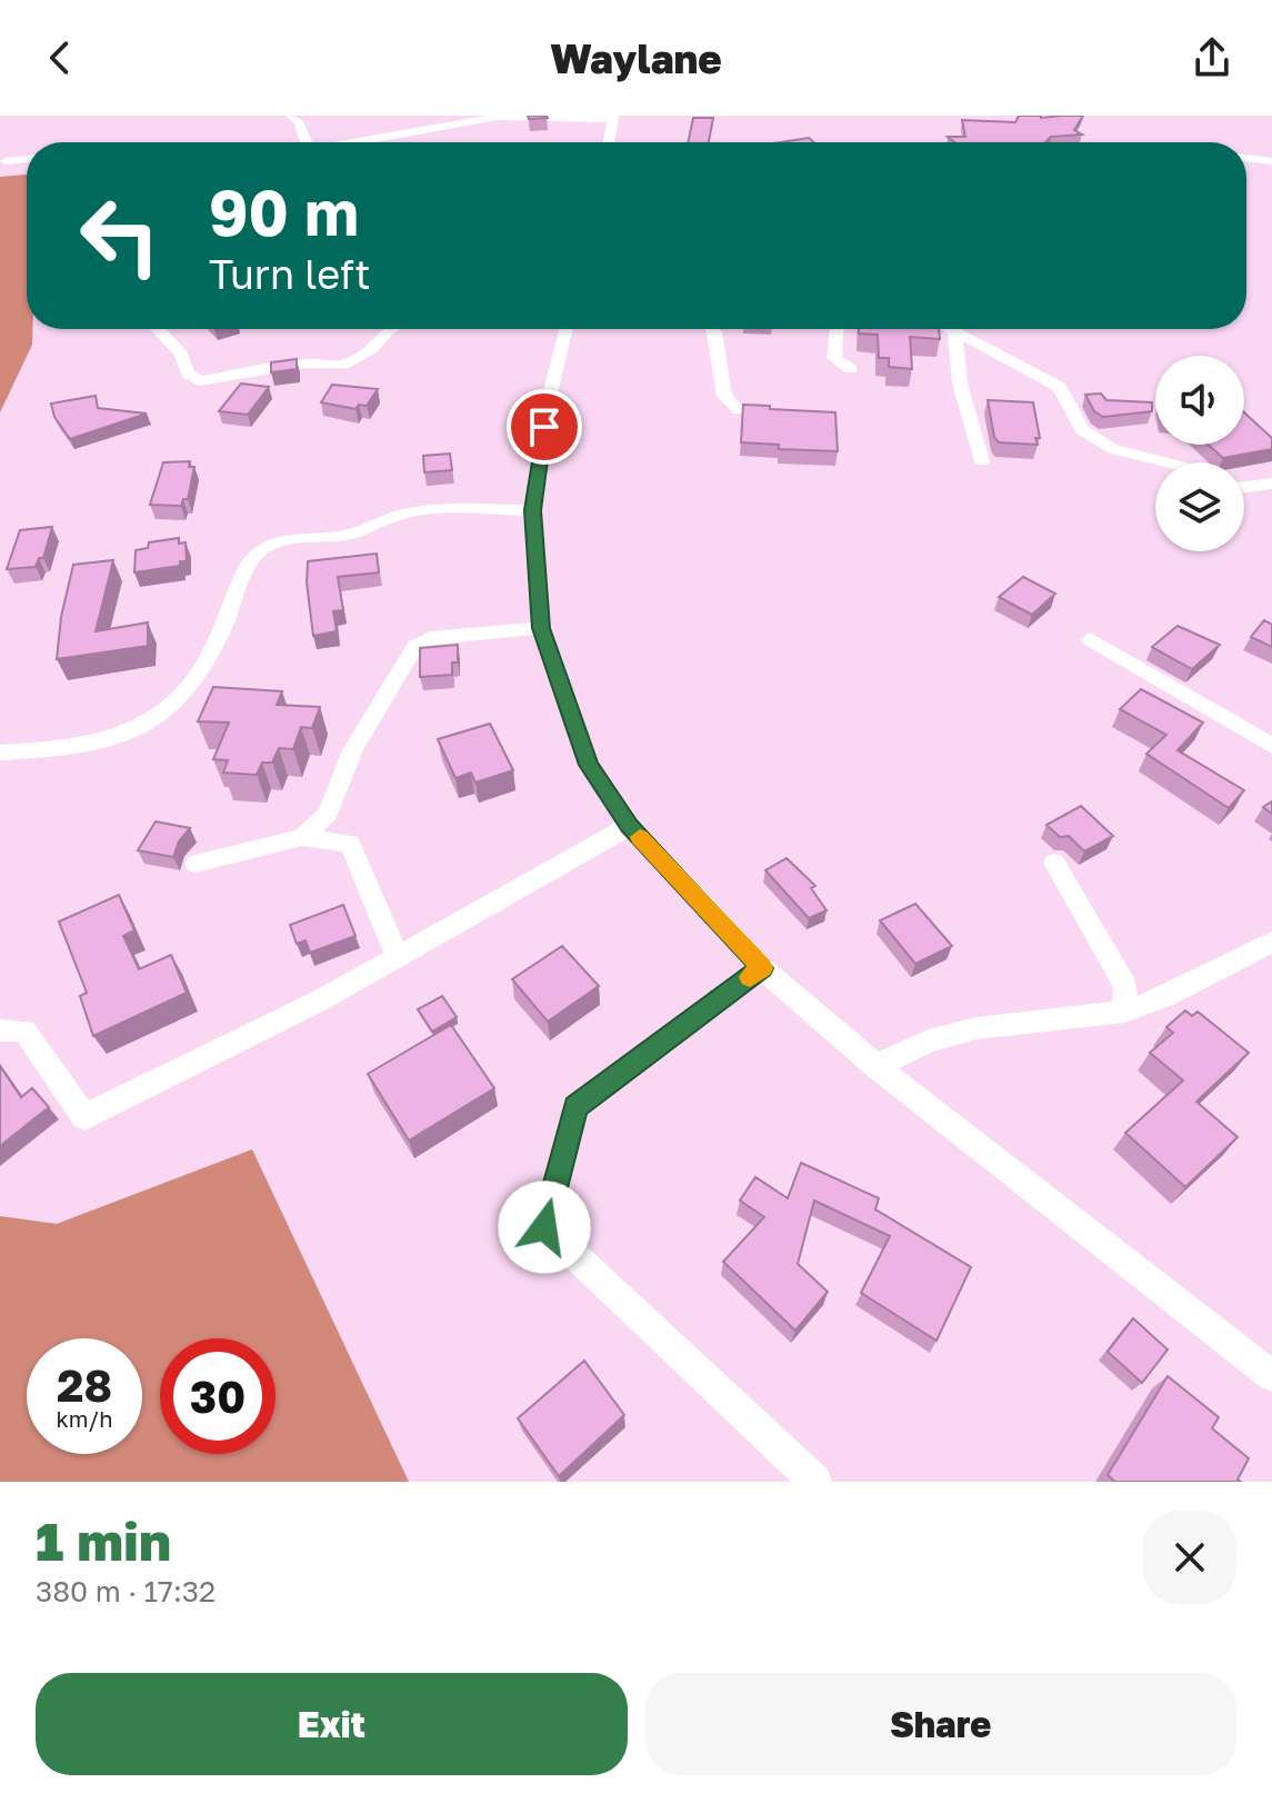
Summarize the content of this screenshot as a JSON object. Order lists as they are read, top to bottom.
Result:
{
  "page": {
    "header": "Waylane",
    "turn": ["90 m", "Turn left"],
    "speed": "28 km/h",
    "limit": "30",
    "heading": ["1 min", "380 m · 17:32"],
    "buttons": ["Exit", "Share"]
  }
}
